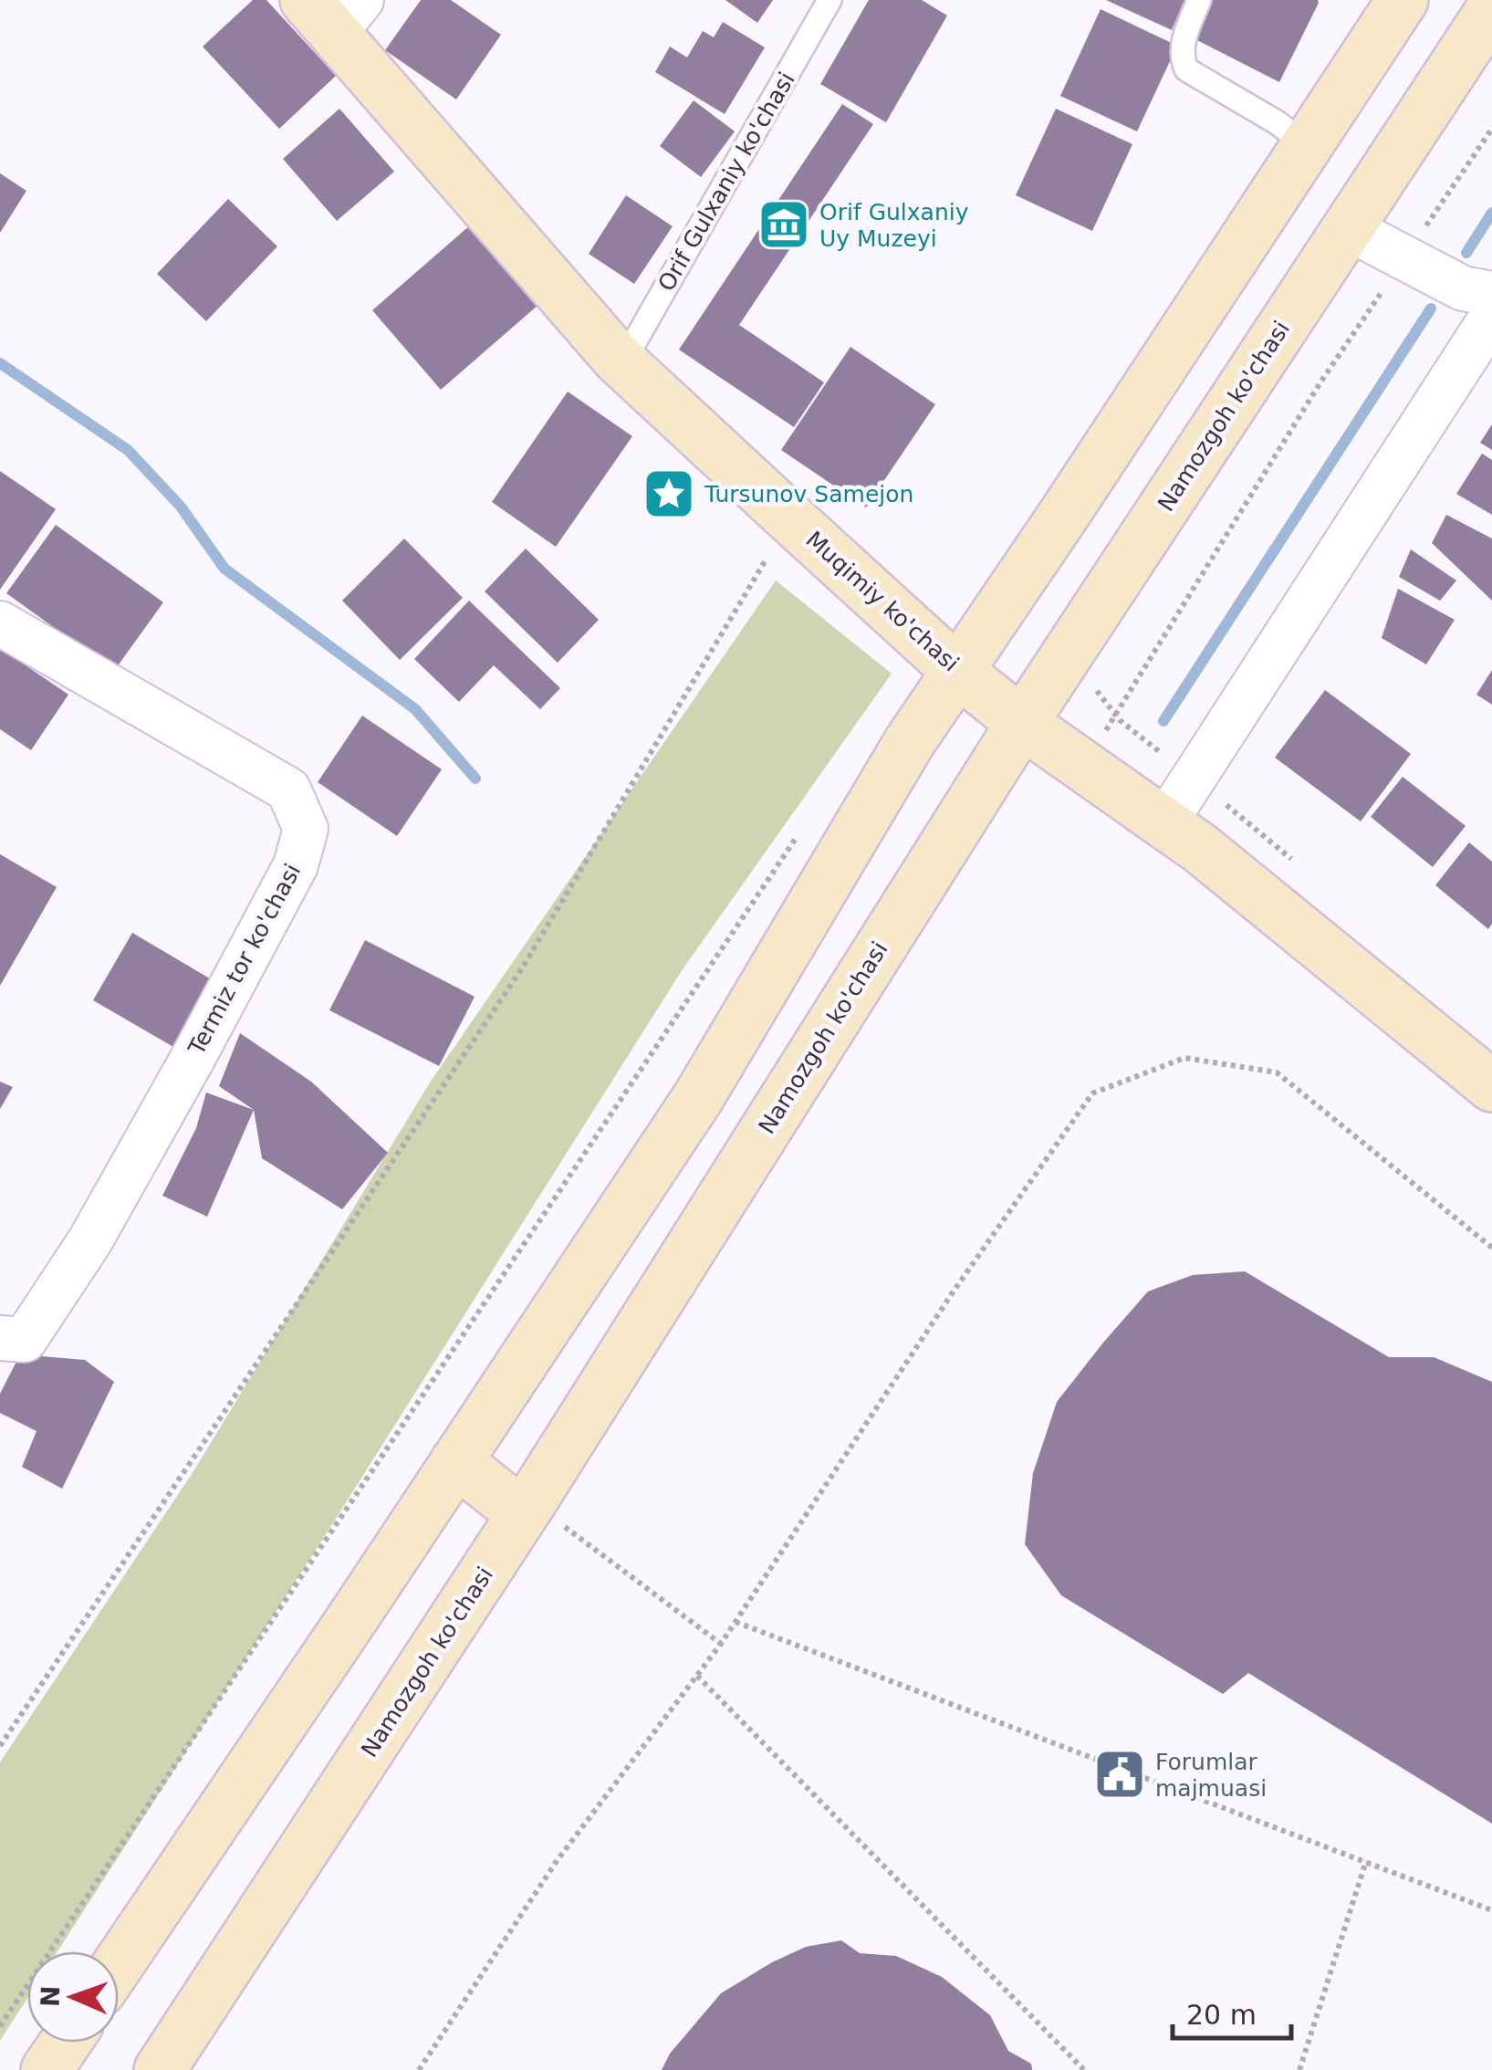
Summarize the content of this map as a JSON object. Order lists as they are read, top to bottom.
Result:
{
  "streets": {
    "main road": ["Namozgoh ko'chasi", "Muqimiy ko'chasi"],
    "street": ["Termiz tor ko'chasi"],
    "lane": ["Orif Gulxaniy ko'chasi"]
  },
  "crossings": [
    ["Orif Gulxaniy ko'chasi", "Muqimiy ko'chasi"],
    ["Namozgoh ko'chasi", "Muqimiy ko'chasi"]
  ],
  "places": {
    "museum": ["Orif Gulxaniy Uy Muzeyi"],
    "place": ["Tursunov Samejon"],
    "public building": ["Forumlar majmuasi"]
  },
  "scale_bar": "20 m",
  "north": "left"
}
